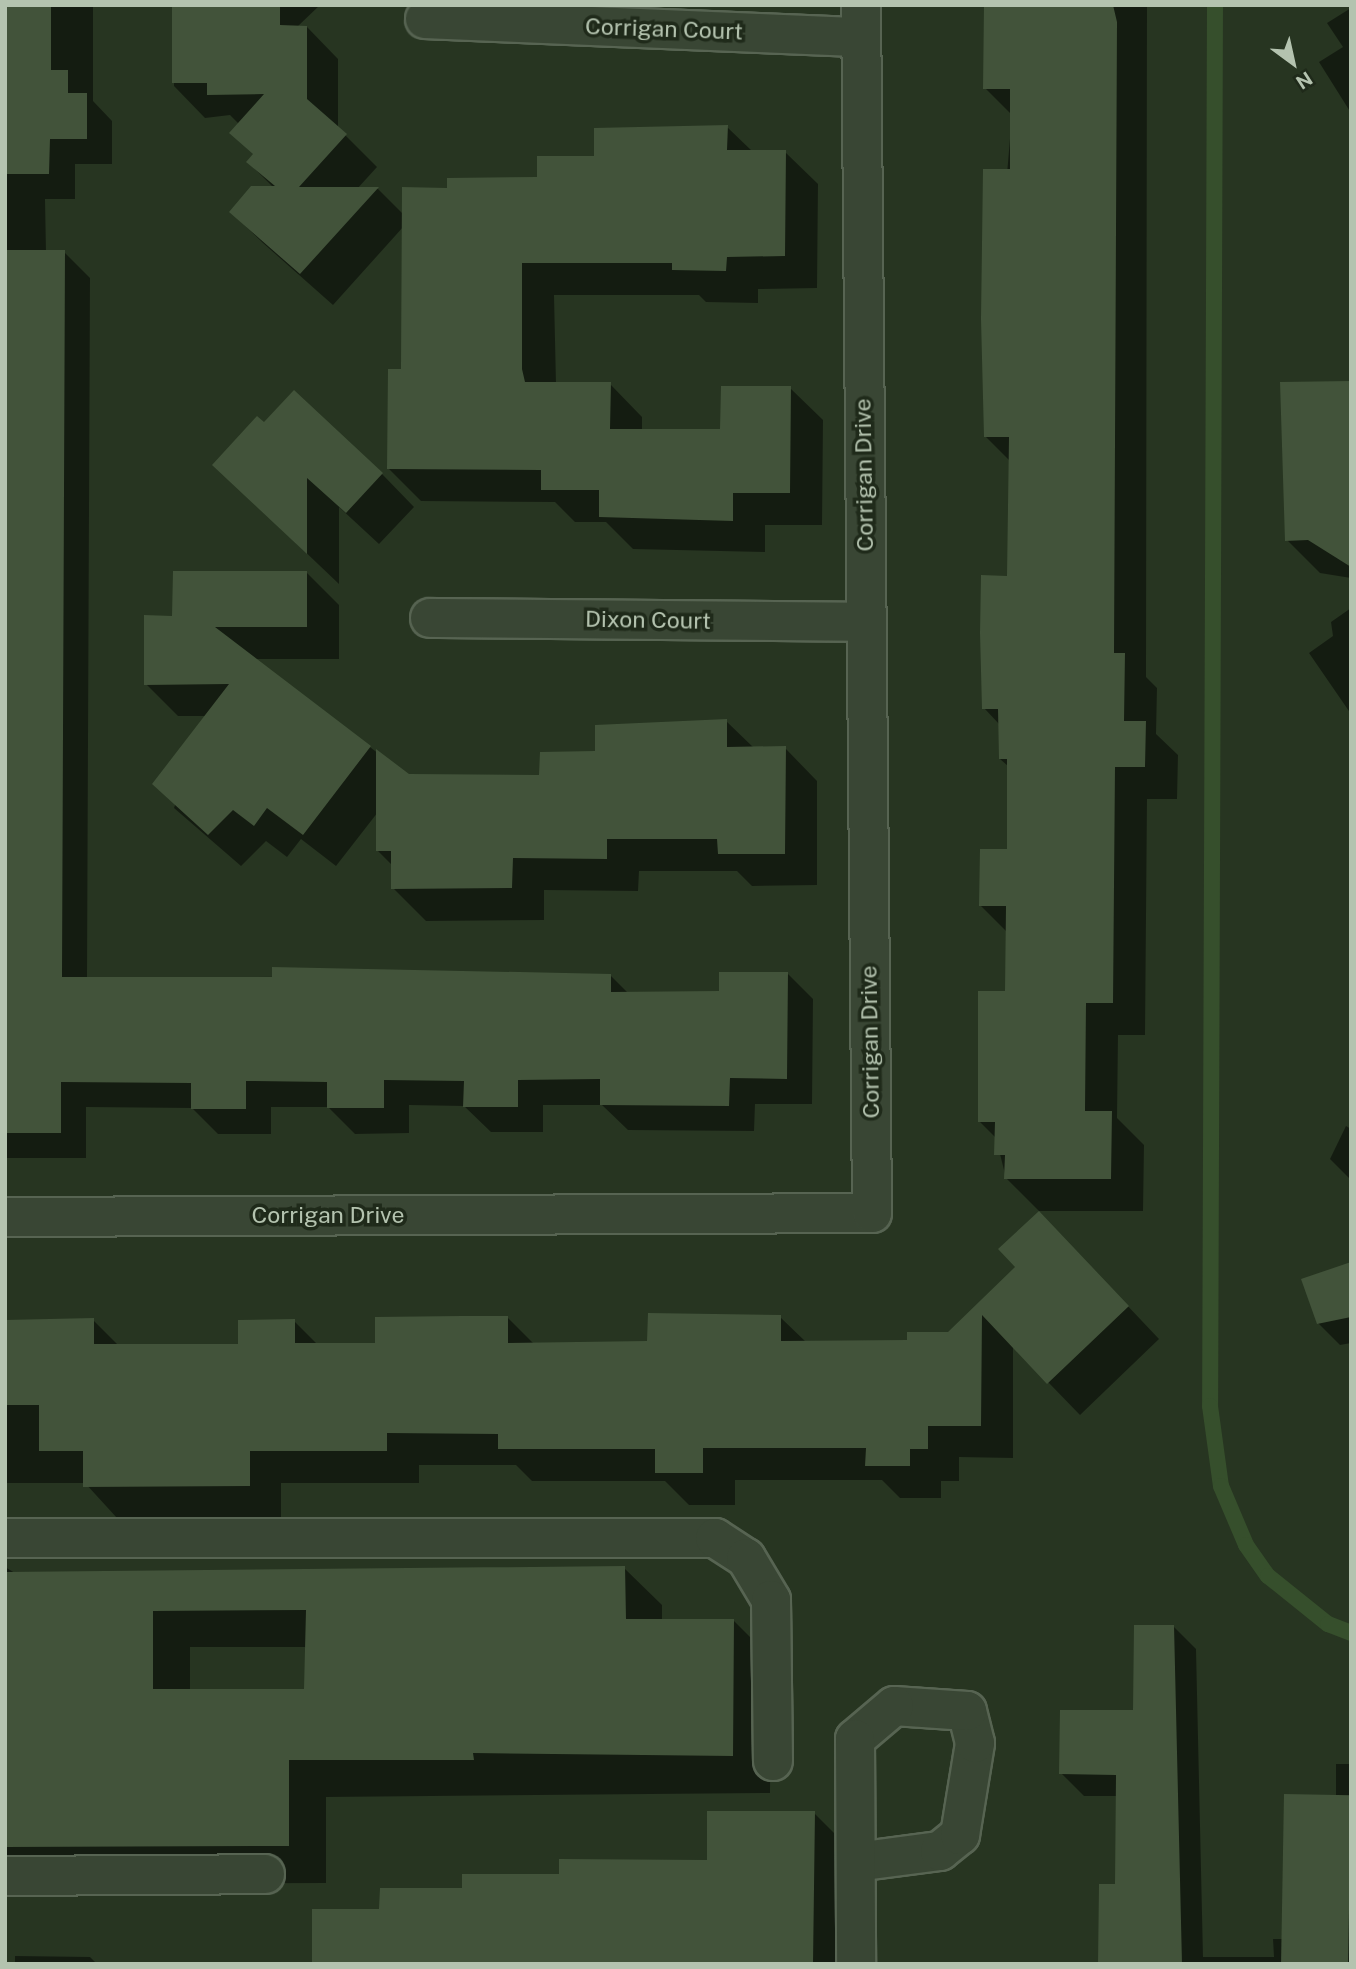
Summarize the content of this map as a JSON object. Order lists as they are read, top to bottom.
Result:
{
  "streets": {
    "street": ["Corrigan Court", "Corrigan Drive", "Dixon Court"]
  },
  "crossings": [
    ["Corrigan Court", "Corrigan Drive"],
    ["Corrigan Drive", "Dixon Court"]
  ],
  "north": "bottom right"
}
